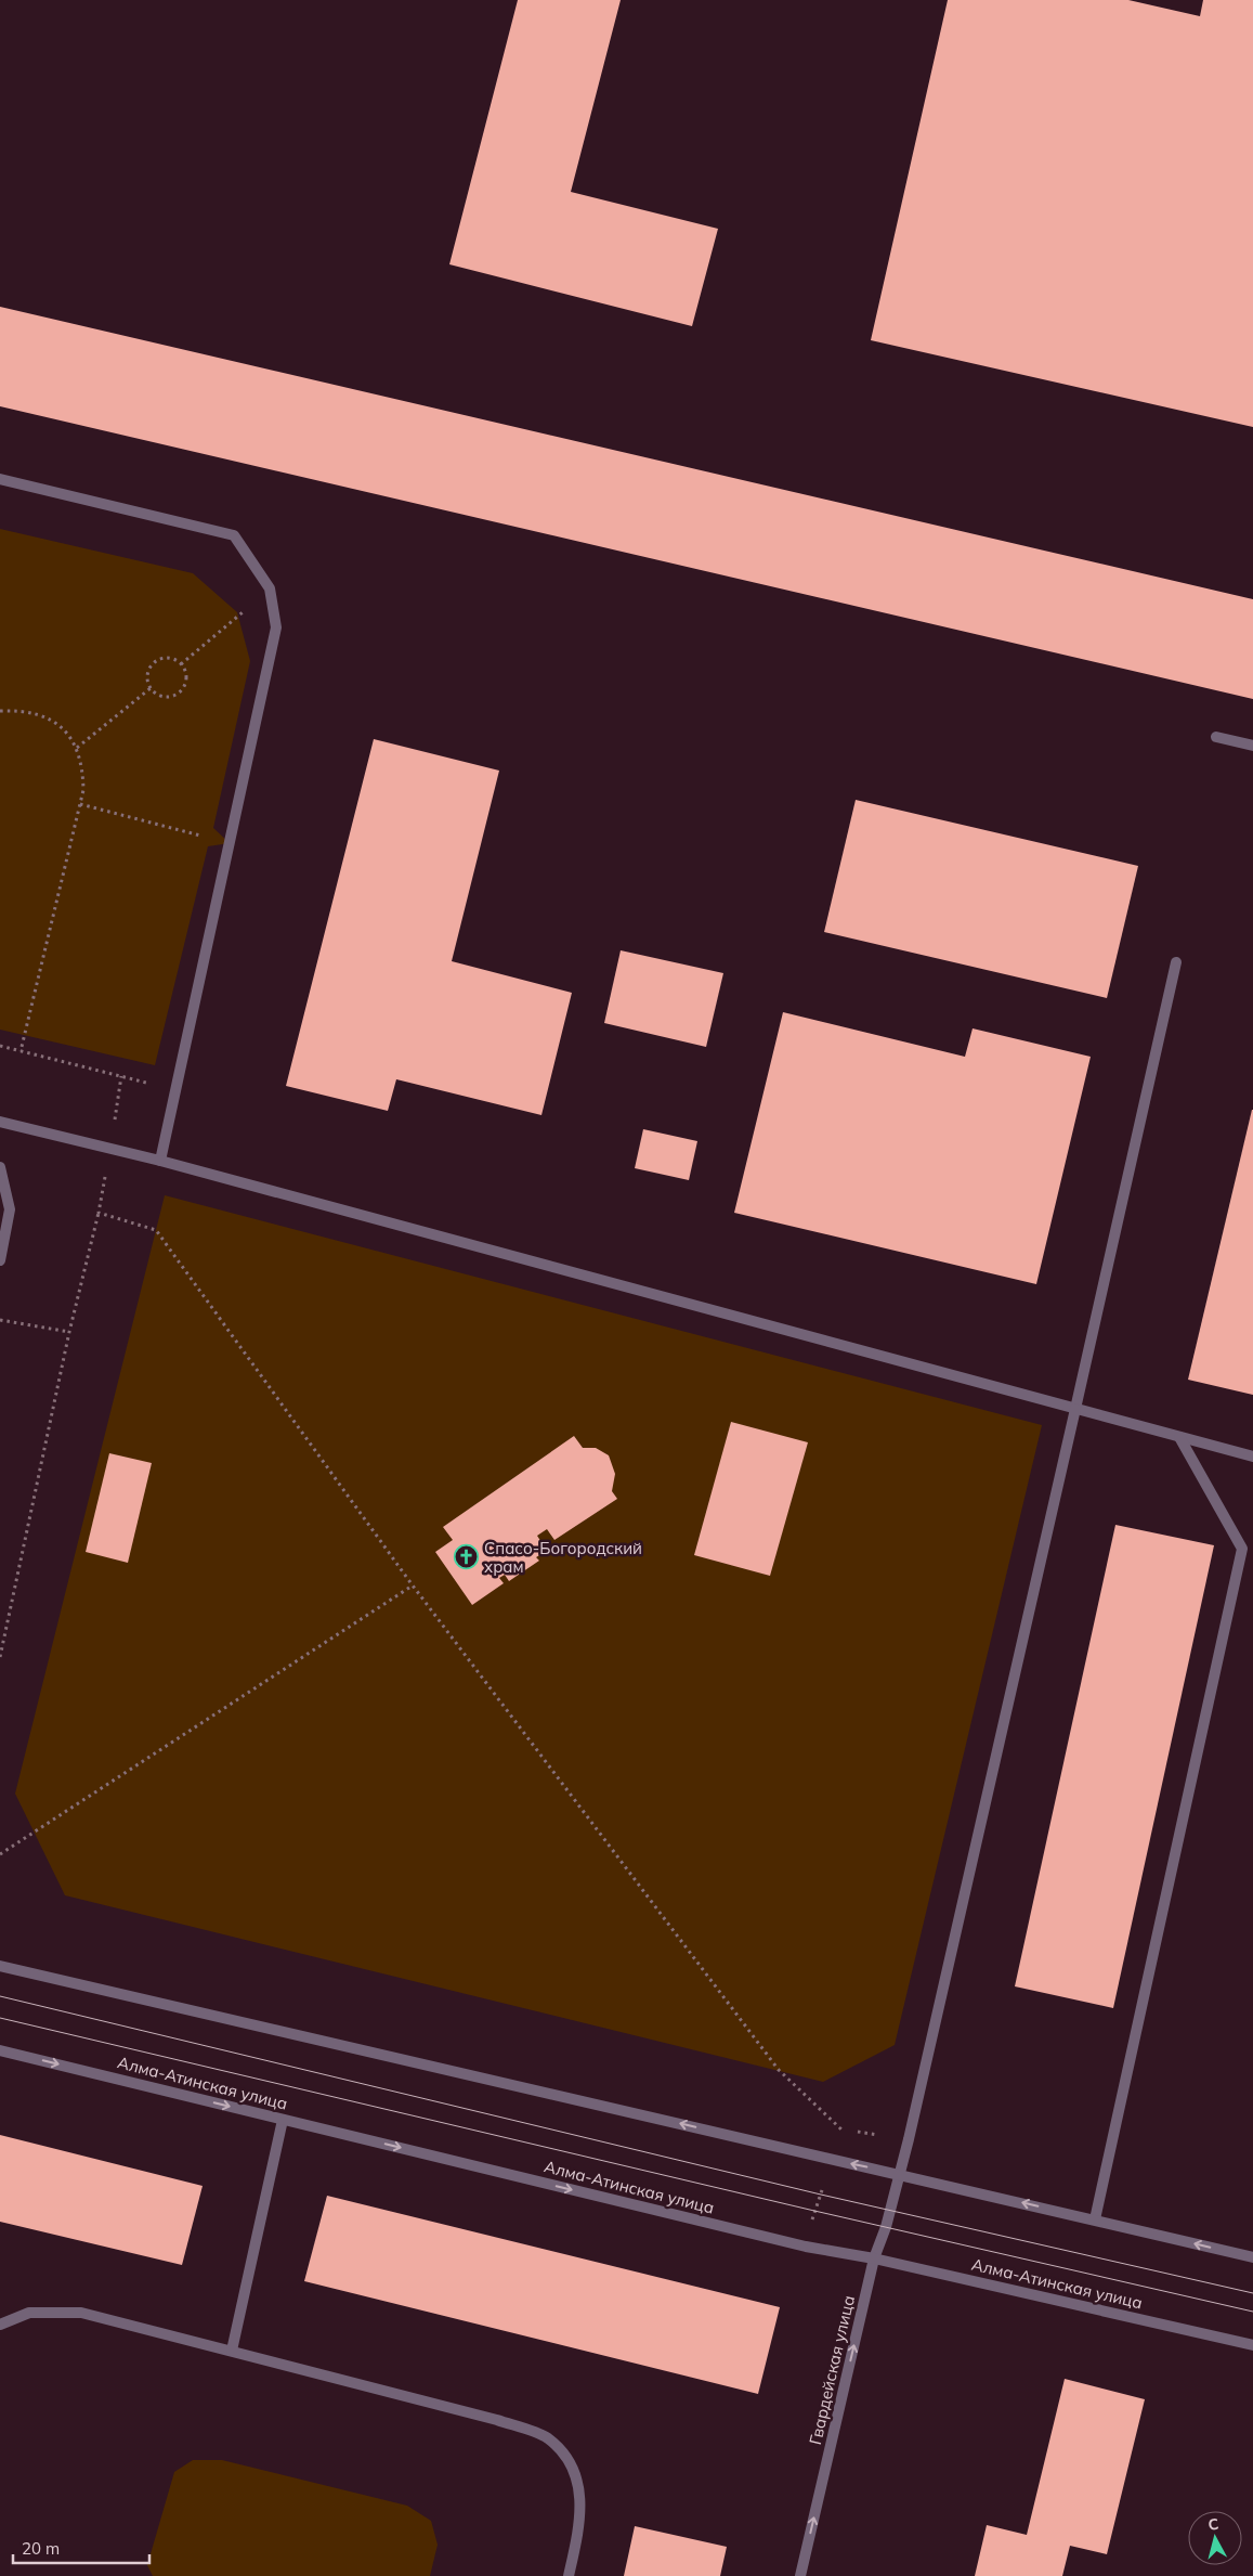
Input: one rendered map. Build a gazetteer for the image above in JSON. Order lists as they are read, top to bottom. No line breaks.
{"streets":{"street":["Алма-Атинская улица","Гвардейская улица"]},"crossings":[["Алма-Атинская улица","Гвардейская улица"]],"places":{"church":["Спасо-Богородский храм"]},"scale_bar":"20 m","north":"top"}
